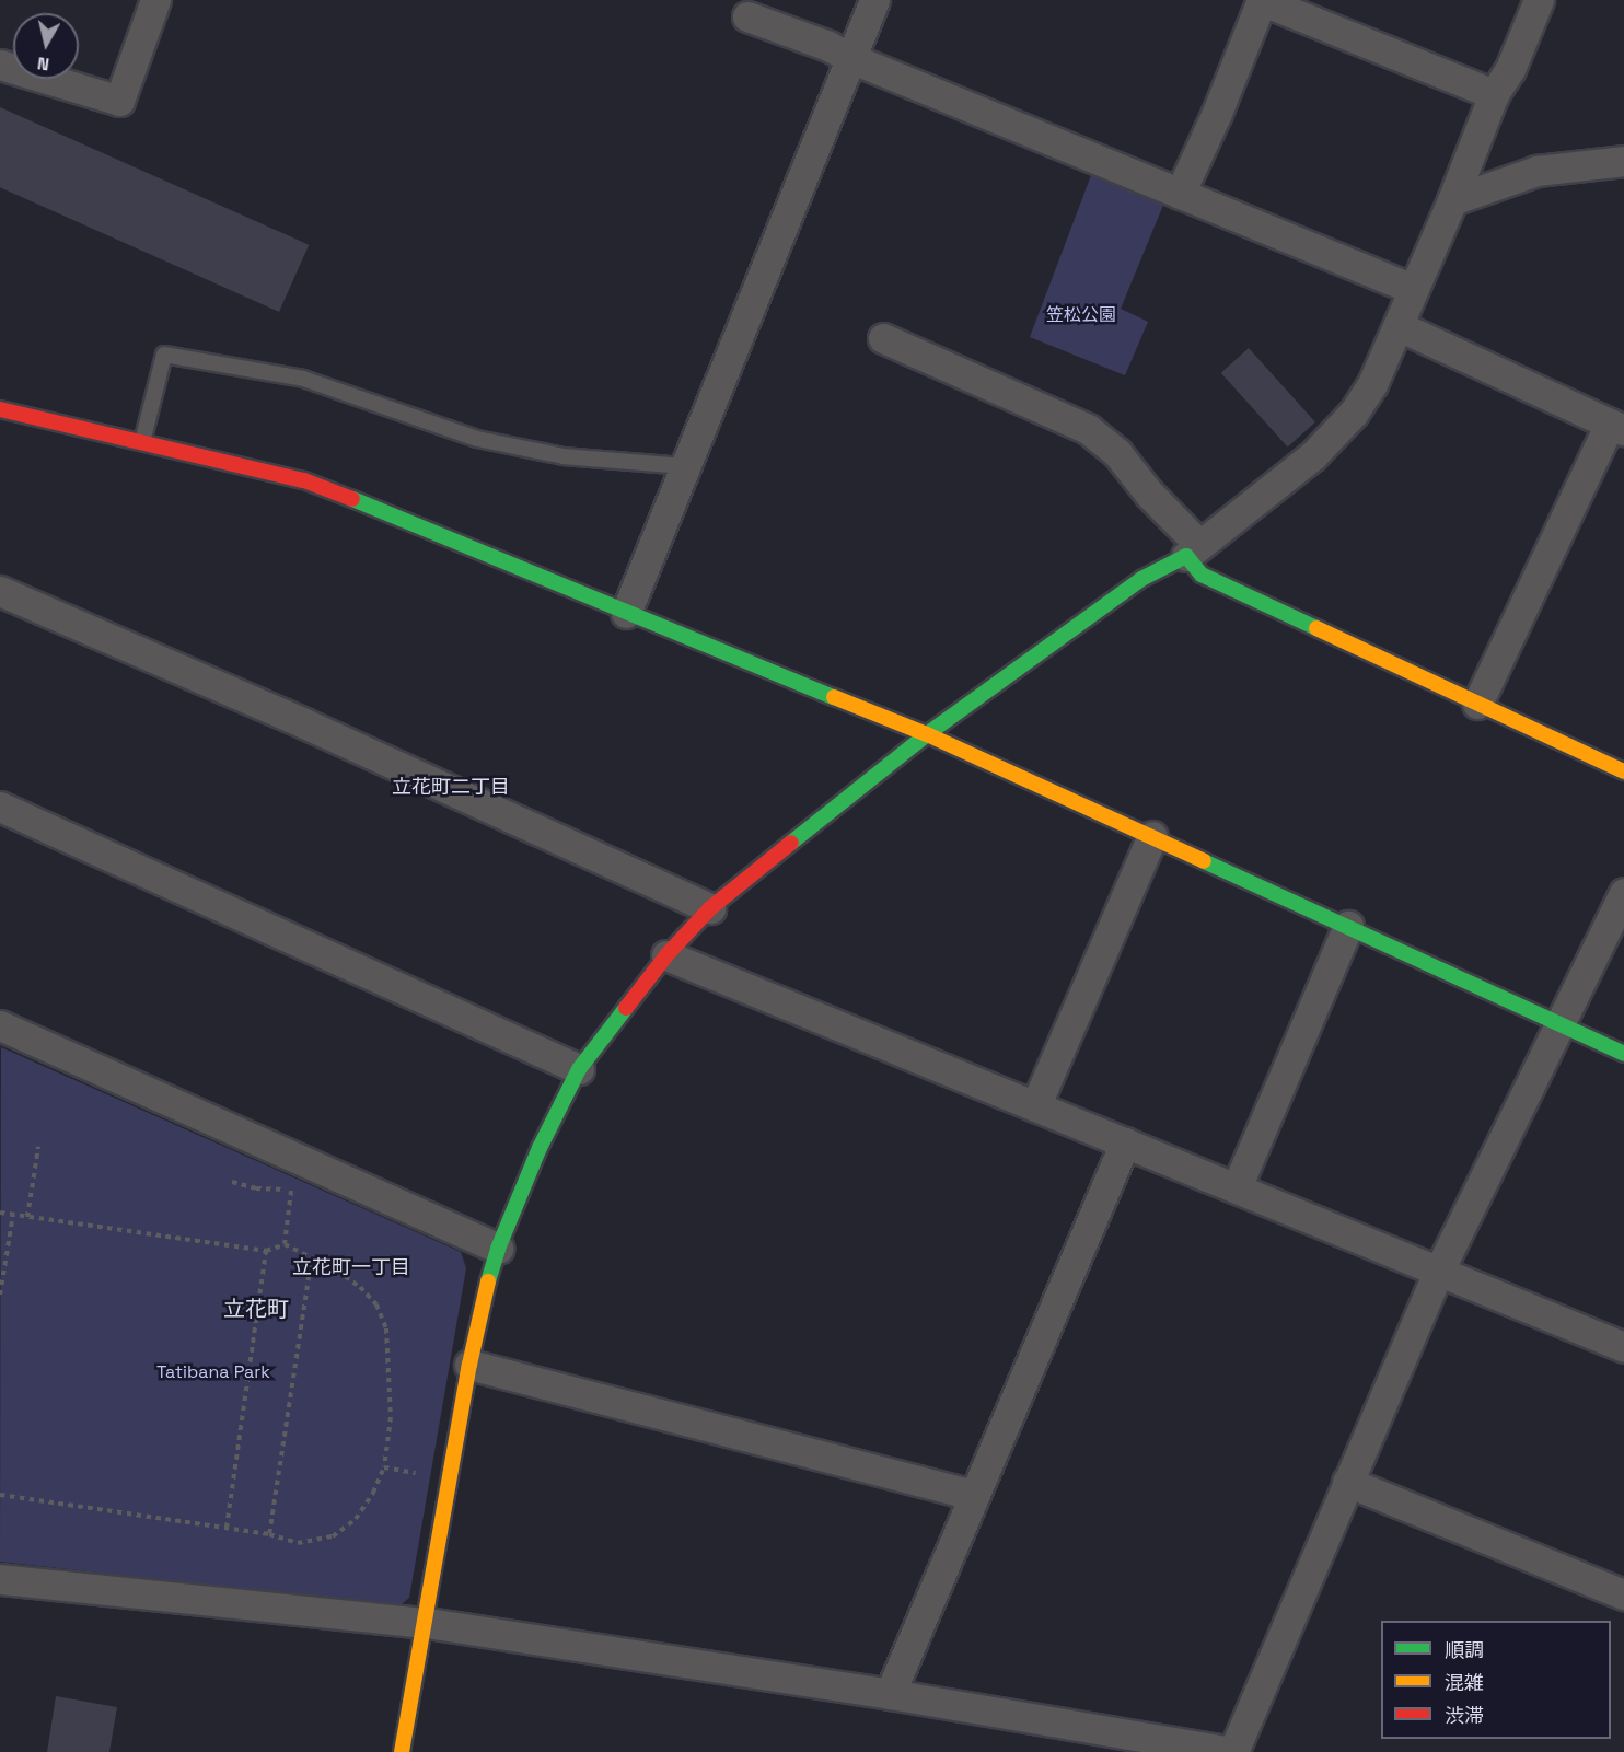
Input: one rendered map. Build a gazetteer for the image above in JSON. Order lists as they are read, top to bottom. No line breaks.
{"districts":["立花町二丁目","立花町一丁目","立花町"],"parks":["笠松公園","Tatibana Park"],"legend":["順調","混雑","渋滞"],"north":"bottom"}
